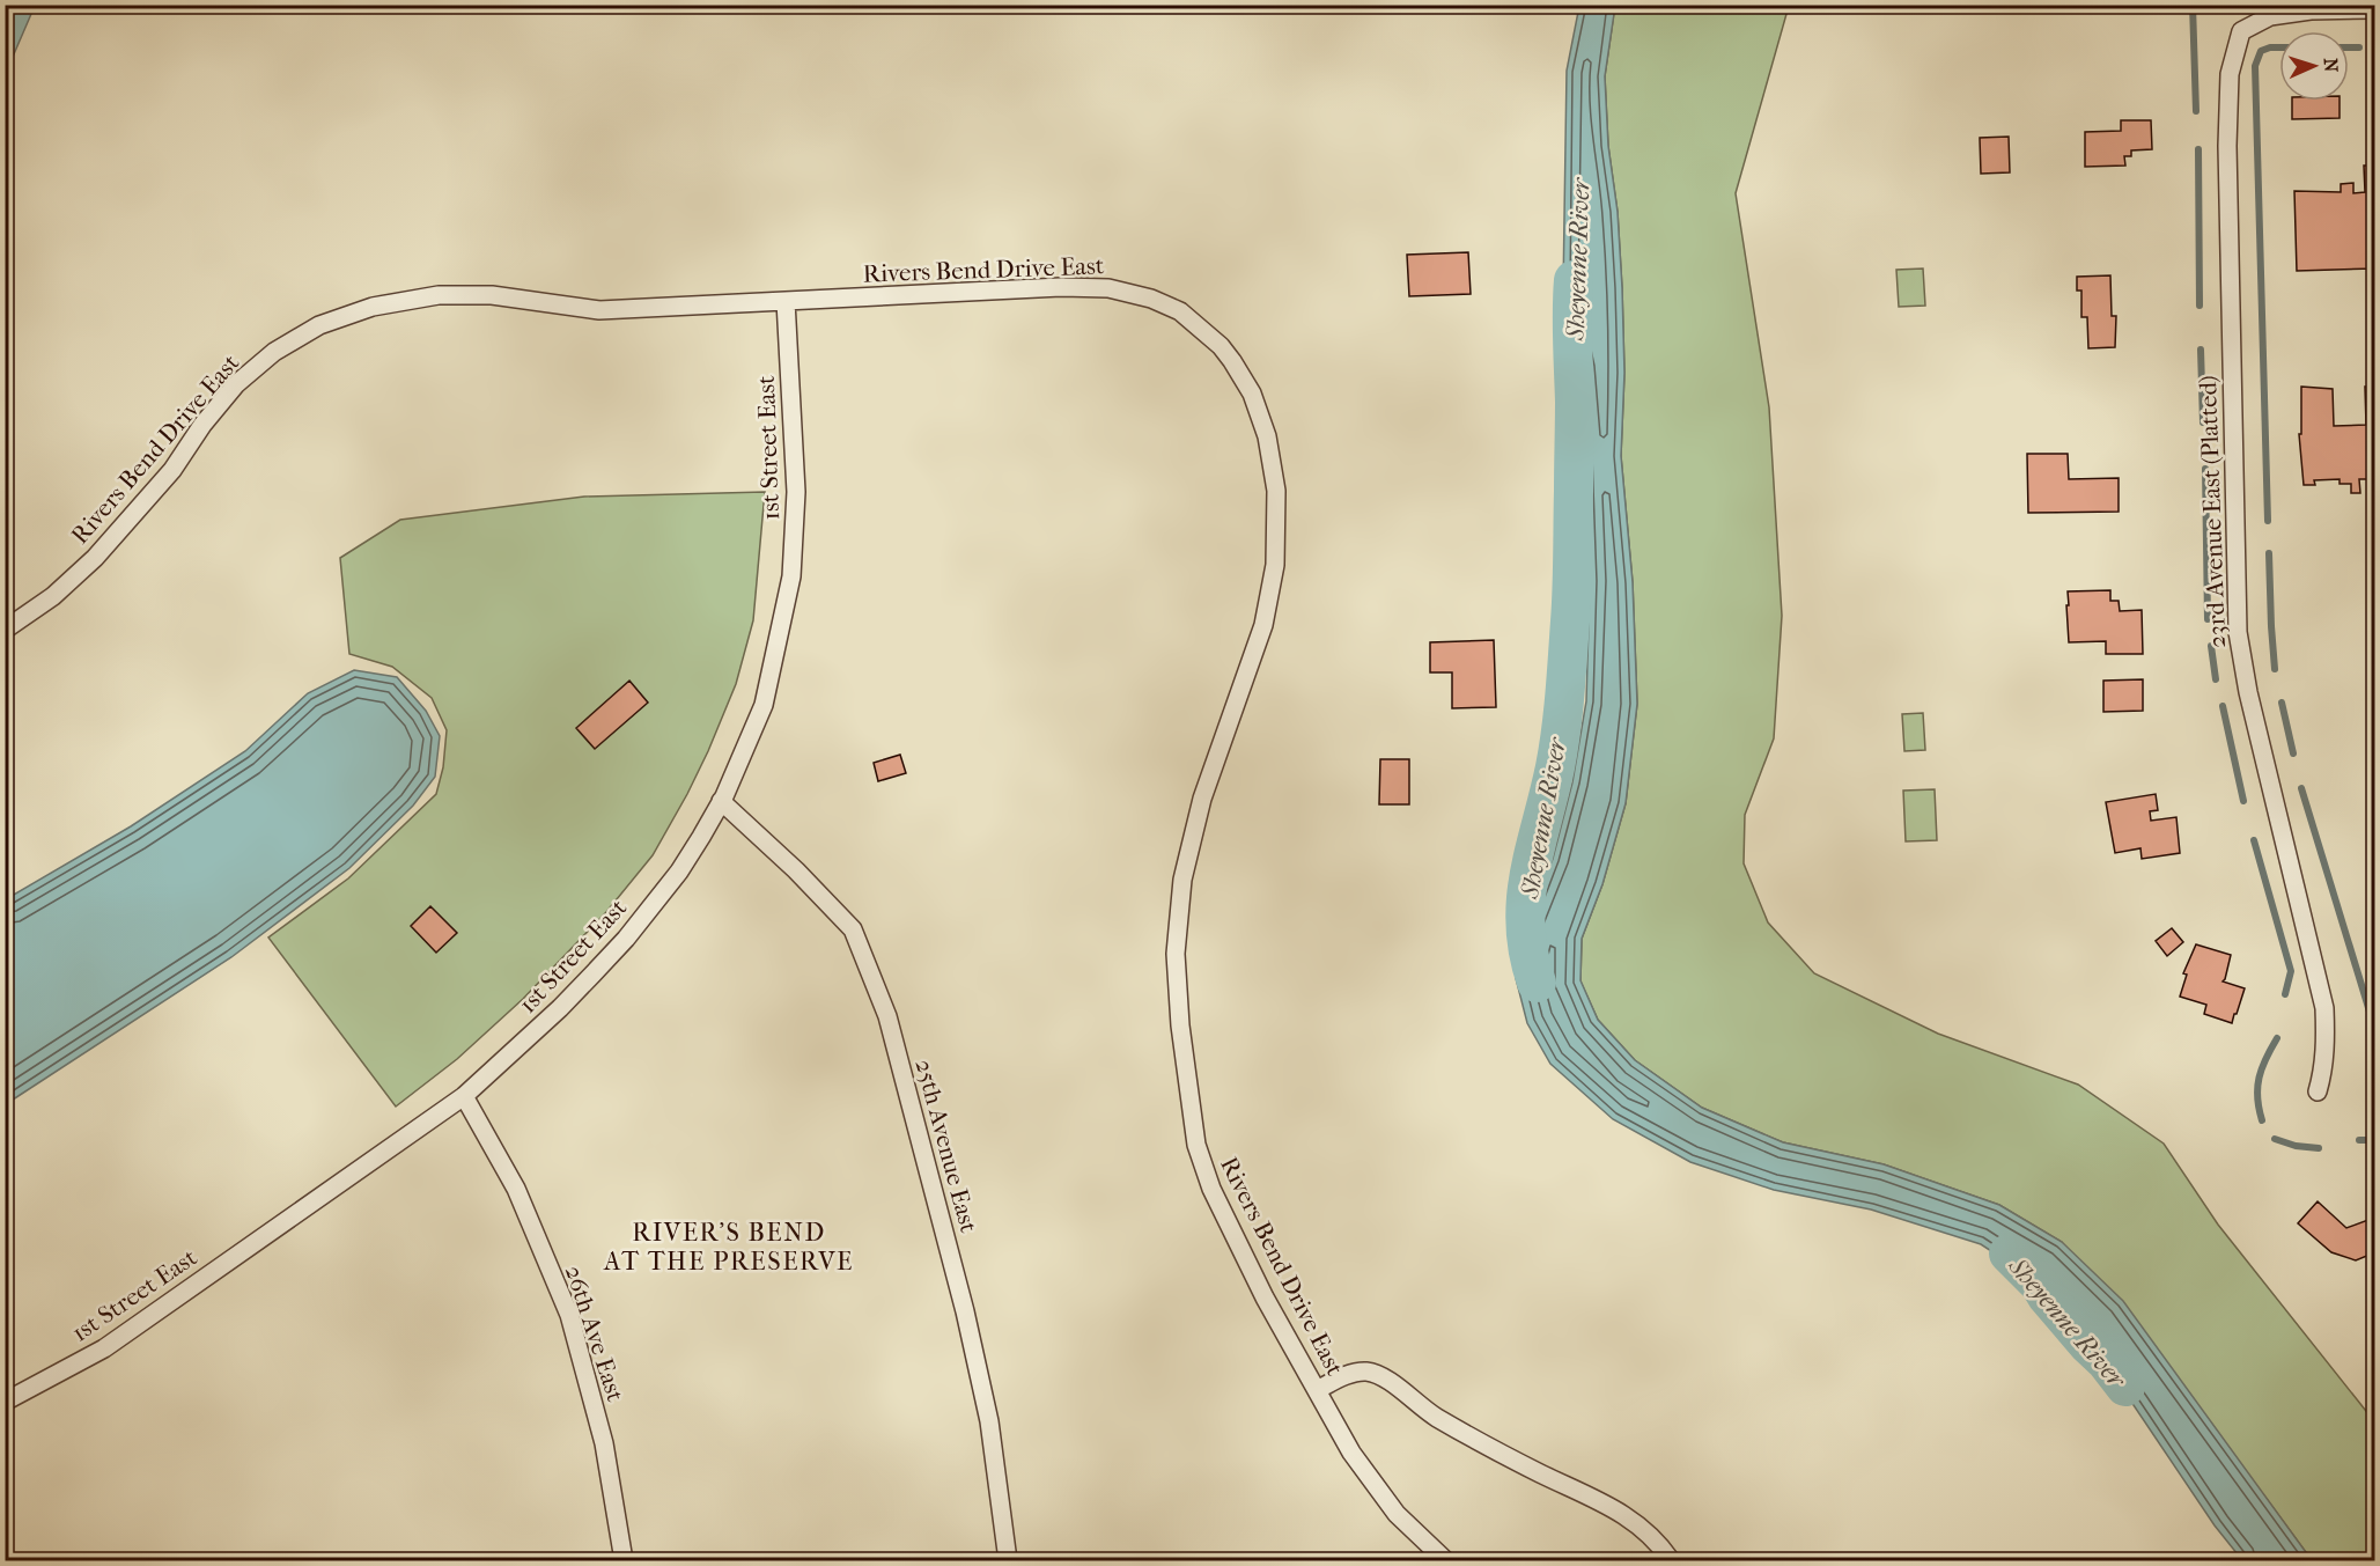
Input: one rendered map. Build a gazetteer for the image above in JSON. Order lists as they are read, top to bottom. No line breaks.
{"streets":{"street":["Rivers Bend Drive East","1st Street East","23rd Avenue East (Platted)","25th Avenue East","26th Ave East"]},"crossings":[["Rivers Bend Drive East","1st Street East"],["1st Street East","25th Avenue East"],["1st Street East","26th Ave East"]],"districts":["RIVER'S BEND AT THE PRESERVE"],"water":["Sheyenne River"],"north":"right"}
